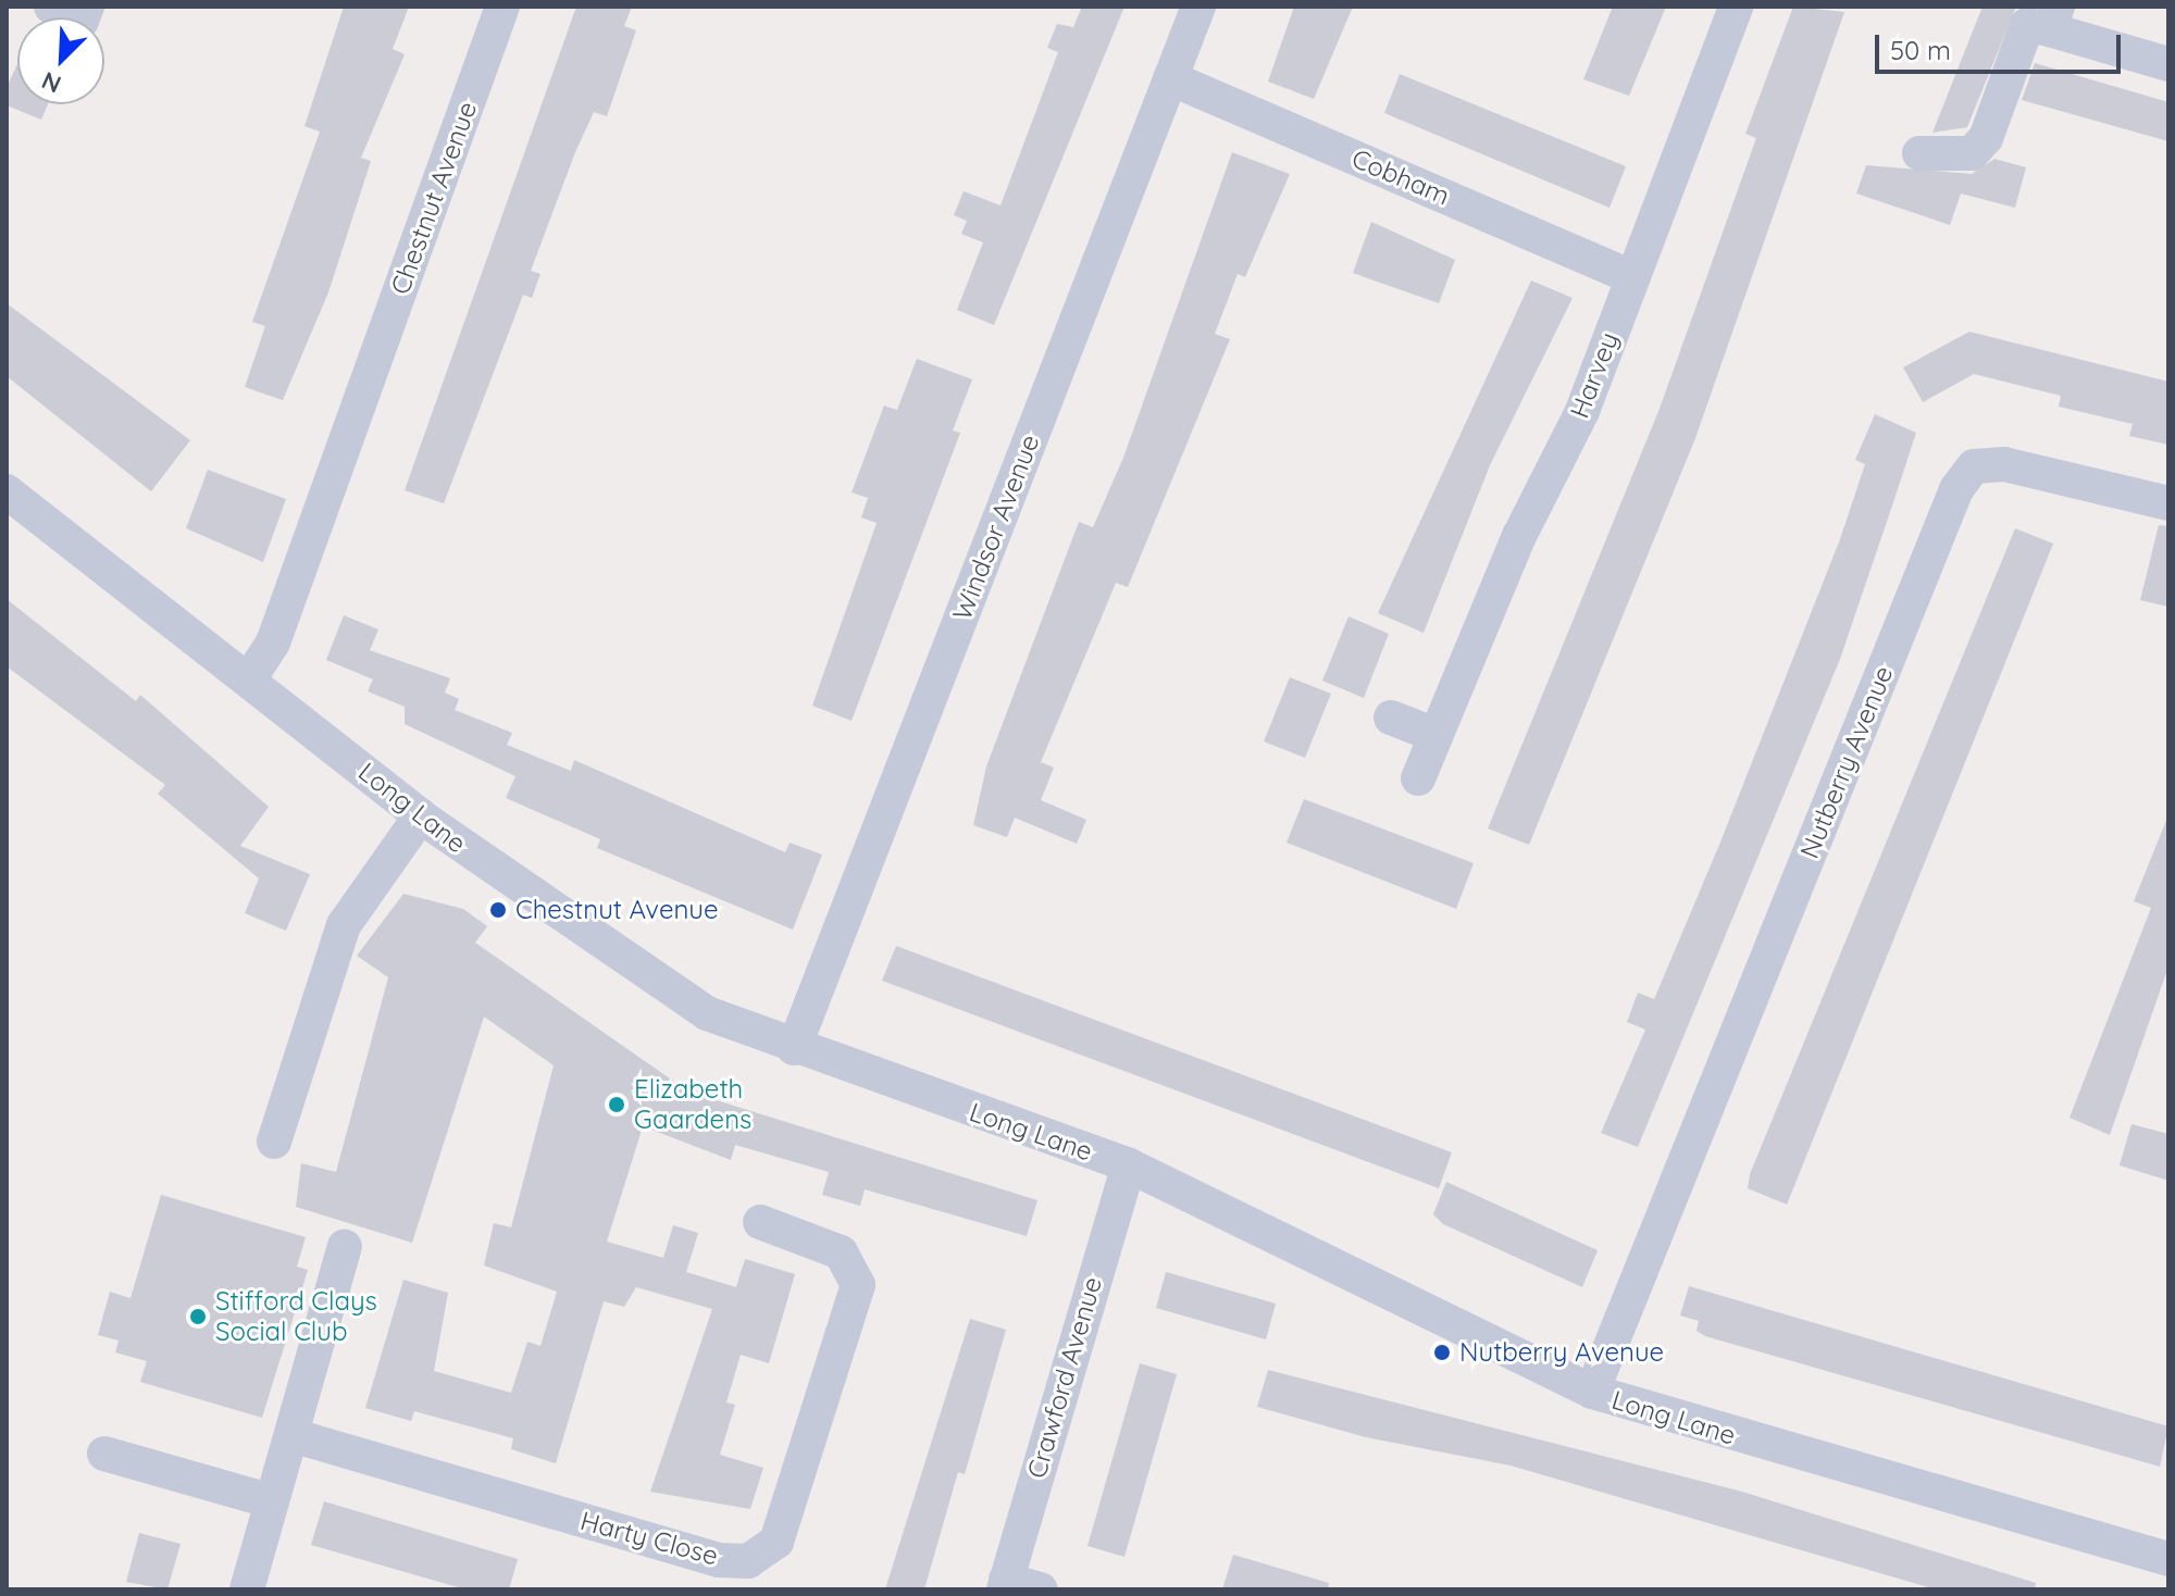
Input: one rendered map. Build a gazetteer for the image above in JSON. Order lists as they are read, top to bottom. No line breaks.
{"streets":{"street":["Cobham","Chestnut Avenue","Harvey","Windsor Avenue","Nutberry Avenue","Long Lane","Crawford Avenue","Harty Close"]},"crossings":[["Cobham","Harvey"],["Cobham","Windsor Avenue"],["Chestnut Avenue","Long Lane"],["Windsor Avenue","Long Lane"],["Nutberry Avenue","Long Lane"],["Long Lane","Crawford Avenue"]],"places":["Chestnut Avenue","Elizabeth Gaardens","Stifford Clays Social Club","Nutberry Avenue"],"scale_bar":"50 m","north":"bottom left"}
